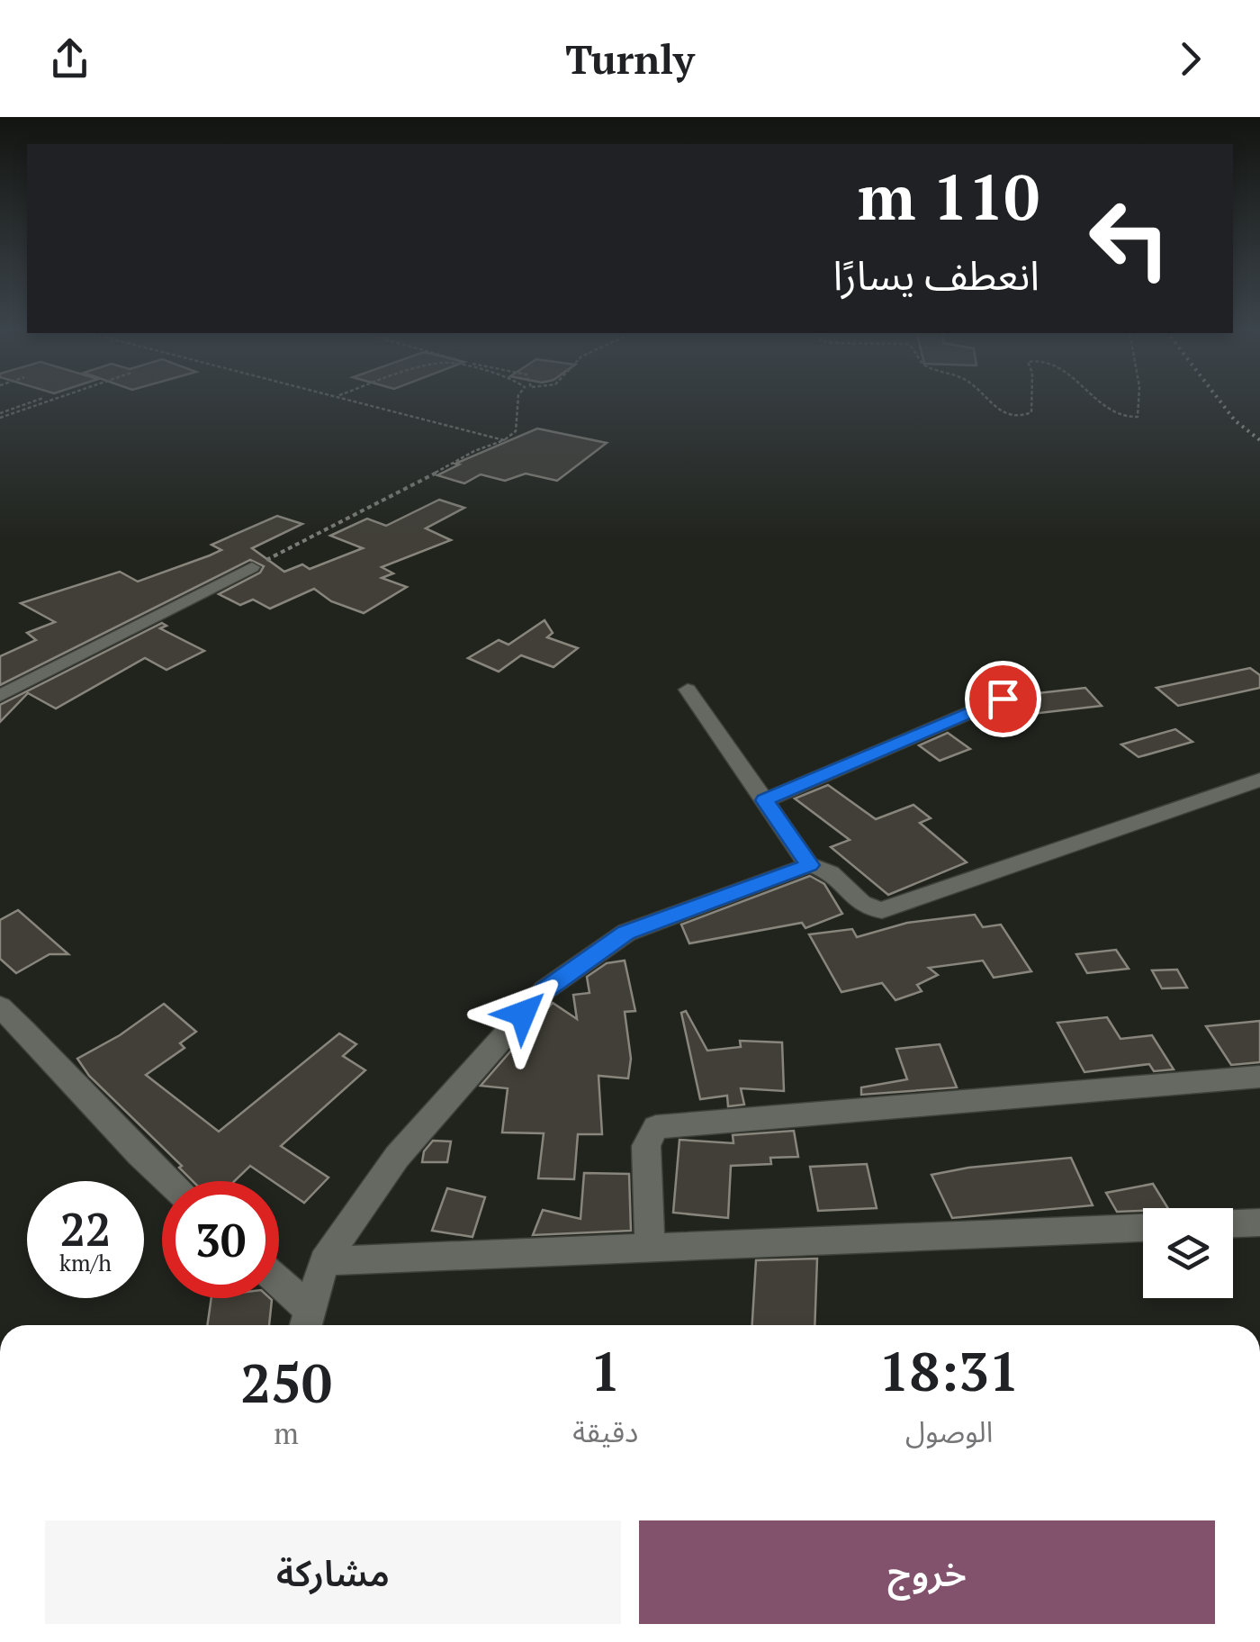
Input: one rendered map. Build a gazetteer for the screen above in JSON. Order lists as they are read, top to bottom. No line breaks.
{"page":{"header":"Turnly","turn":["110 m","انعطف يسارًا"],"speed":"22 km/h","limit":"30","eta":["18:31","الوصول","1","دقيقة","250","m"],"buttons":["خروج","مشاركة"]}}
